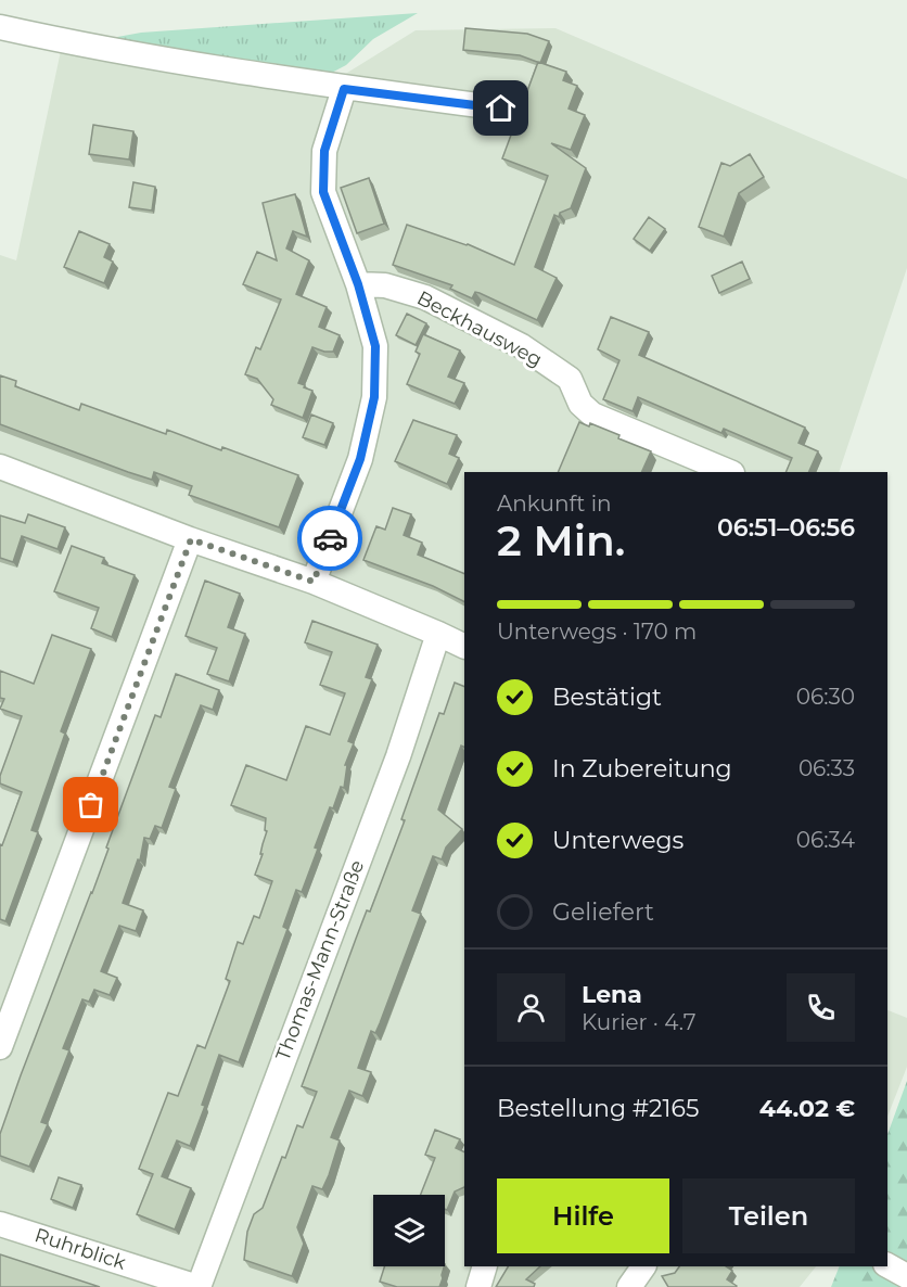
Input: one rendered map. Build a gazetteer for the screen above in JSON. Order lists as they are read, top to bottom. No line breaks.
{"streets":{"street":["Beckhausweg","Thomas-Mann-Straße","Ruhrblick"]},"crossings":[["Thomas-Mann-Straße","Ruhrblick"]],"page":{"heading":["2 Min.","Ankunft in","06:51–06:56"],"panel":["Lena","Kurier · 4.7","Bestellung #2165","44.02 €"],"bar":"Unterwegs · 170 m","list":[["Bestätigt","06:30"],["In Zubereitung","06:33"],["Unterwegs","06:34"],"Geliefert"],"buttons":["Hilfe","Teilen"]}}
